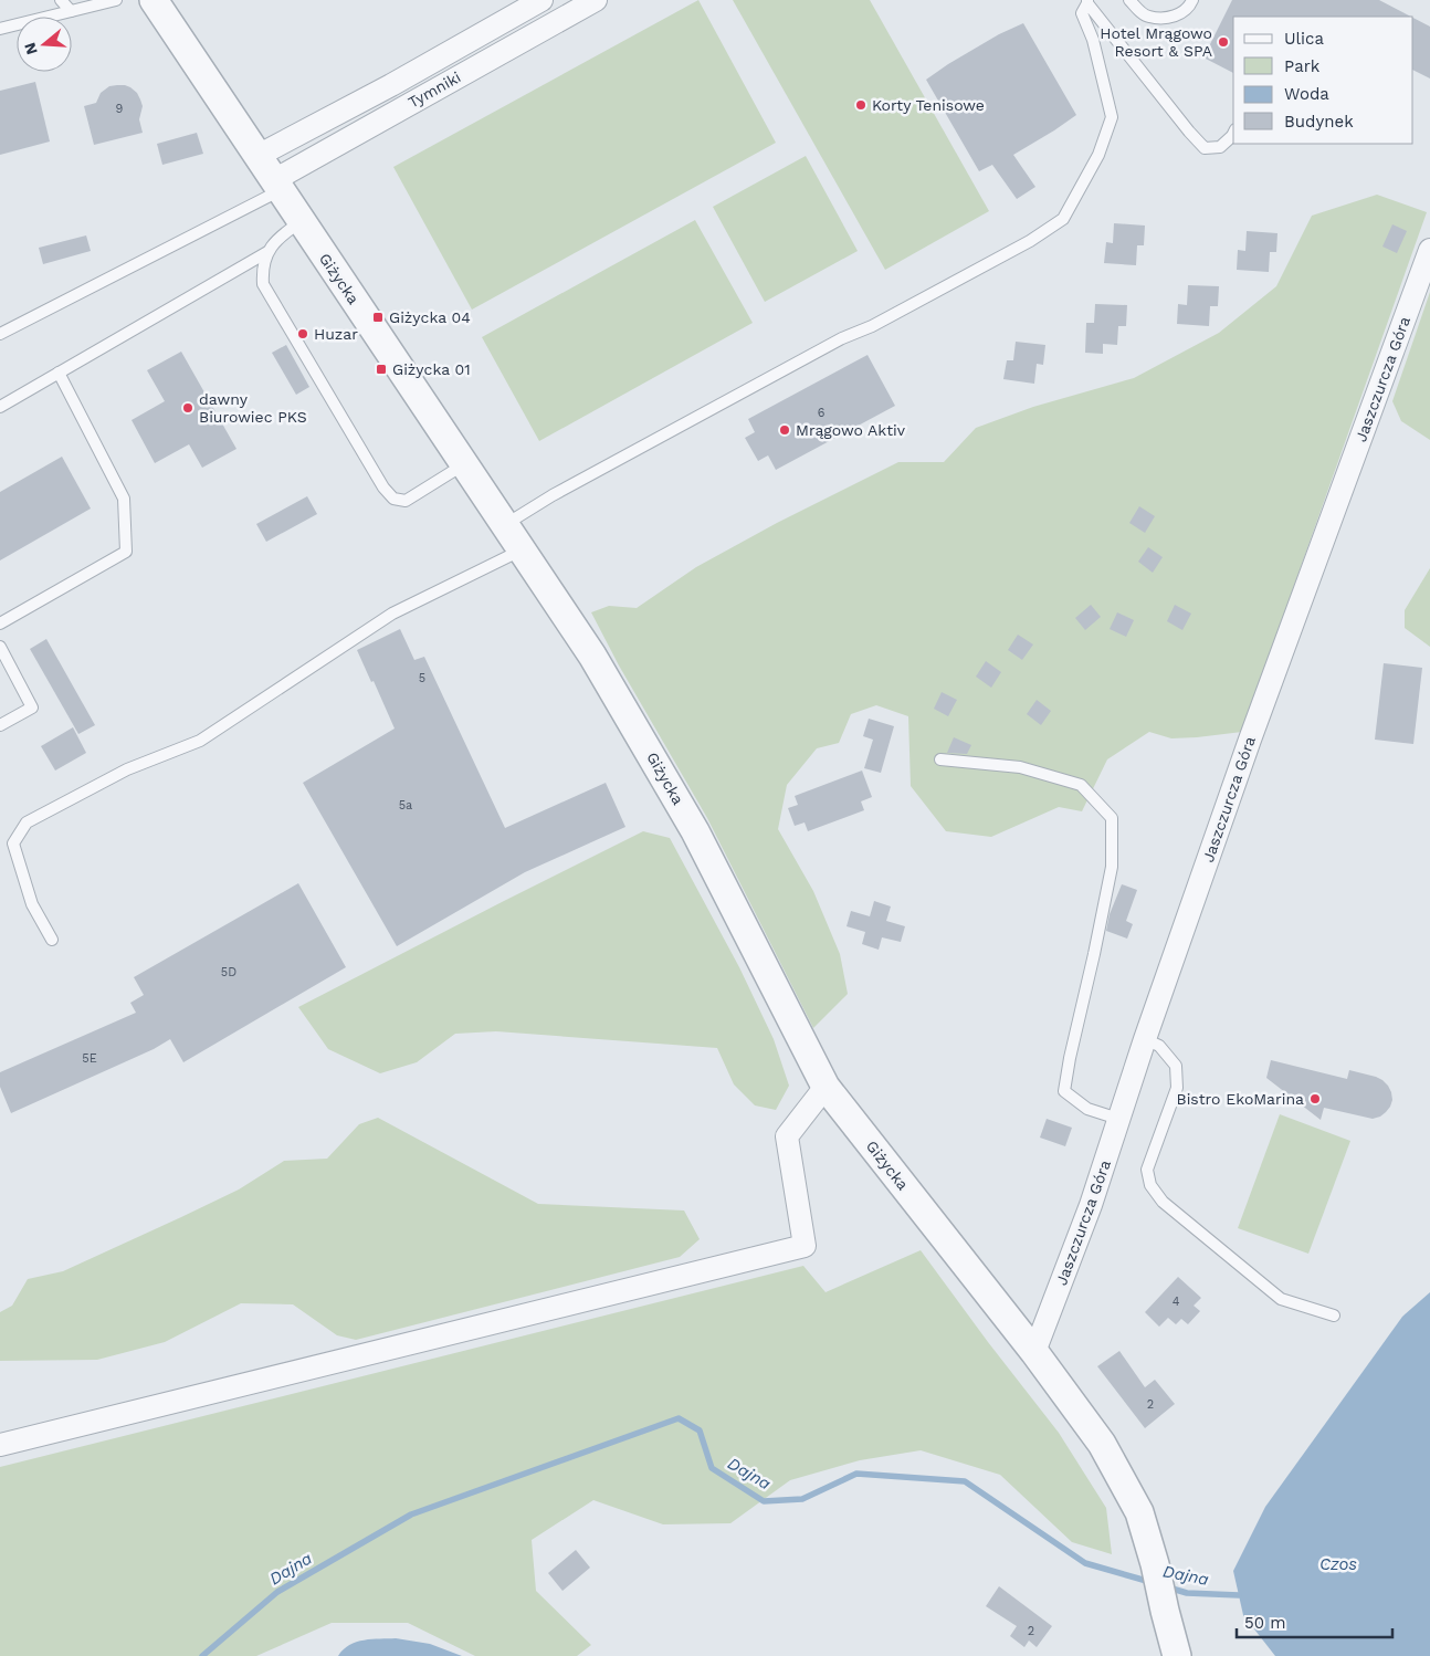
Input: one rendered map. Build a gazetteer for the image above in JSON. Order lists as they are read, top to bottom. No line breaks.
{"streets":{"street":["Tymniki","Giżycka","Jaszczurcza Góra"]},"crossings":[["Tymniki","Giżycka"],["Giżycka","Jaszczurcza Góra"]],"water":["Dajna","Czos"],"places":{"other":["Hotel Mrągowo Resort & SPA","Korty Tenisowe","Huzar","dawny Biurowiec PKS","Mrągowo Aktiv","Bistro EkoMarina"],"transit":["Giżycka 04","Giżycka 01"]},"house_numbers":["9","6","5","5a","5D","5E","4","2","2"],"legend":["Ulica","Park","Woda","Budynek"],"scale_bar":"50 m","north":"left"}
